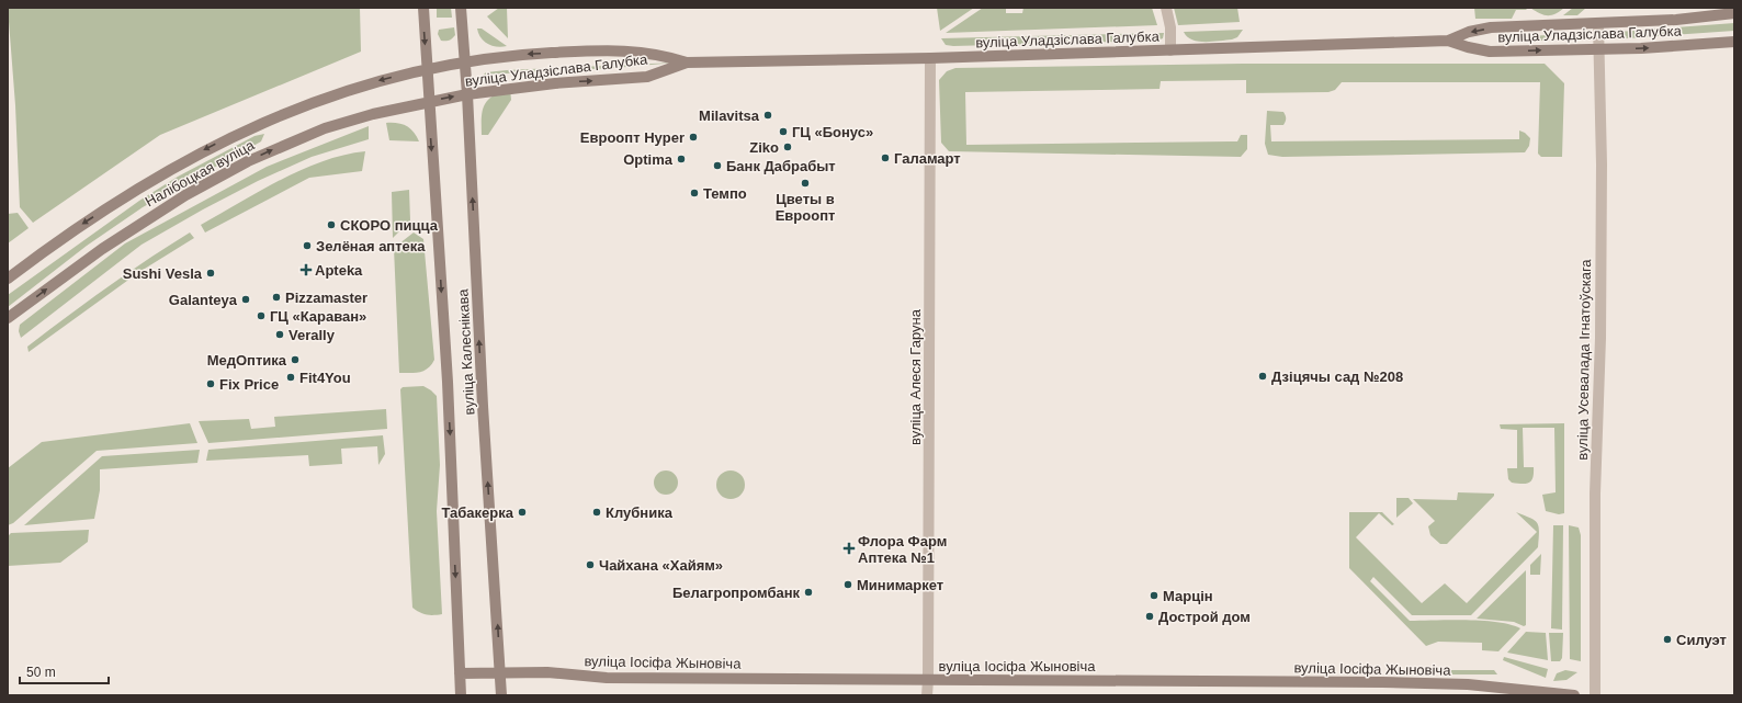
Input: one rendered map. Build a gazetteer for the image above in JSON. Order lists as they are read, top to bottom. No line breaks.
{"streets":{"main road":["вуліца Уладзіслава Галубка","Налібоцкая вуліца","вуліца Калеснікава","вуліца Іосіфа Жыновіча"],"street":["вуліца Усевалада Ігнатоўскага","вуліца Алеся Гаруна"]},"crossings":[["вуліца Уладзіслава Галубка","Налібоцкая вуліца"],["вуліца Уладзіслава Галубка","вуліца Калеснікава"],["вуліца Уладзіслава Галубка","вуліца Усевалада Ігнатоўскага"],["вуліца Уладзіслава Галубка","вуліца Алеся Гаруна"],["Налібоцкая вуліца","вуліца Калеснікава"],["вуліца Калеснікава","вуліца Іосіфа Жыновіча"],["вуліца Алеся Гаруна","вуліца Іосіфа Жыновіча"]],"places":{"other":["Milavitsa","ГЦ «Бонус»","Евроопт Hyper","Ziko","Галамарт","Optima","Банк Дабрабыт","Цветы в Евроопт","Темпо","СКОРО пицца","Зелёная аптека","Sushi Vesla","Pizzamaster","Galanteya","ГЦ «Караван»","Verally","МедОптика","Дзіцячы сад №208","Fit4You","Fix Price","Табакерка","Клубника","Чайхана «Хайям»","Минимаркет","Белагропромбанк","Марцін","Дострой дом","Силуэт"],"health":["Apteka","Флора Фарм Аптека №1"]},"scale_bar":"50 m"}
